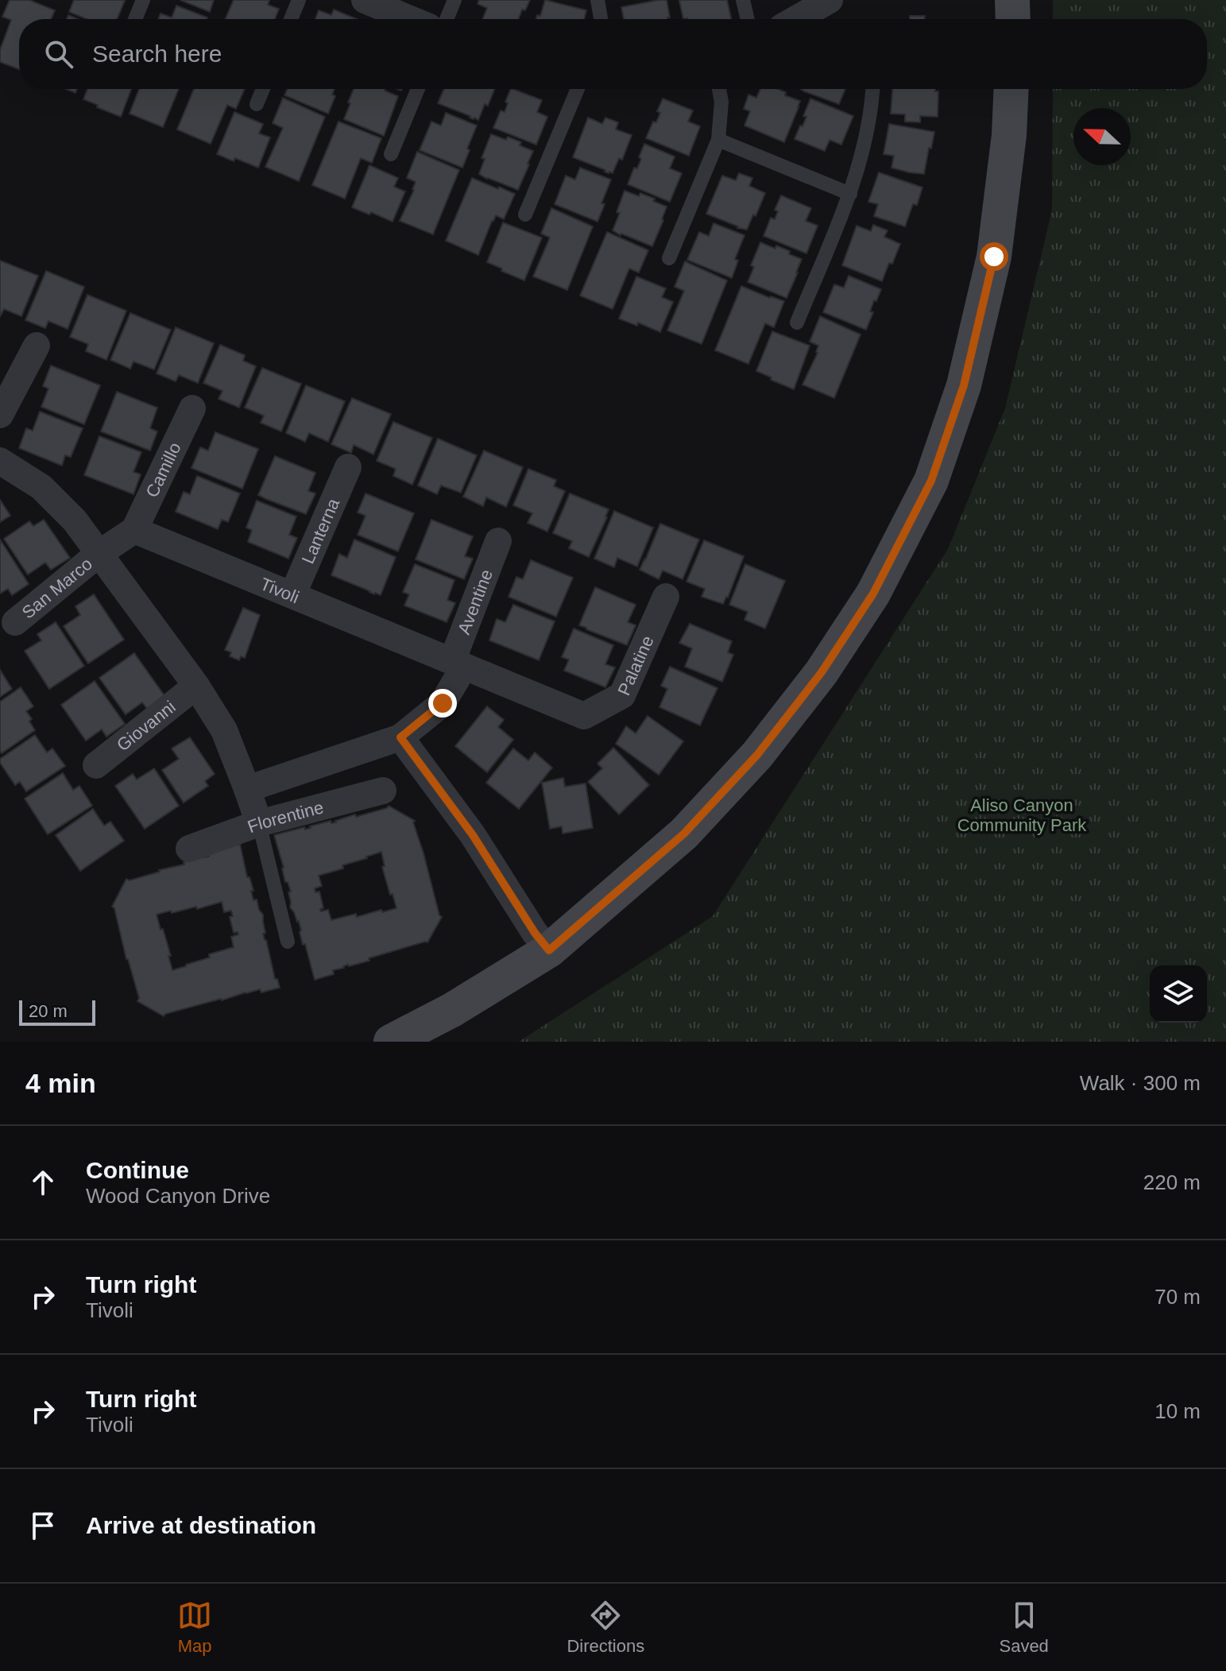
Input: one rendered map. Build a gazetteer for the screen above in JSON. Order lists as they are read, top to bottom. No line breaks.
{"streets":{"street":["Camillo","Lanterna","San Marco","Tivoli","Aventine","Palatine","Giovanni","Florentine"]},"crossings":[["Camillo","Tivoli"],["Lanterna","Tivoli"],["Tivoli","Aventine"],["Tivoli","Palatine"]],"parks":["Aliso Canyon Community Park"],"scale_bar":"20 m","north":"left","page":{"search":"Search here","scale":"20 m","heading":["4 min","Walk · 300 m"],"list":[["Continue","Wood Canyon Drive","220 m"],["Turn right","Tivoli","70 m"],["Turn right","Tivoli","10 m"],"Arrive at destination"],"nav":["Map","Directions","Saved"]}}
